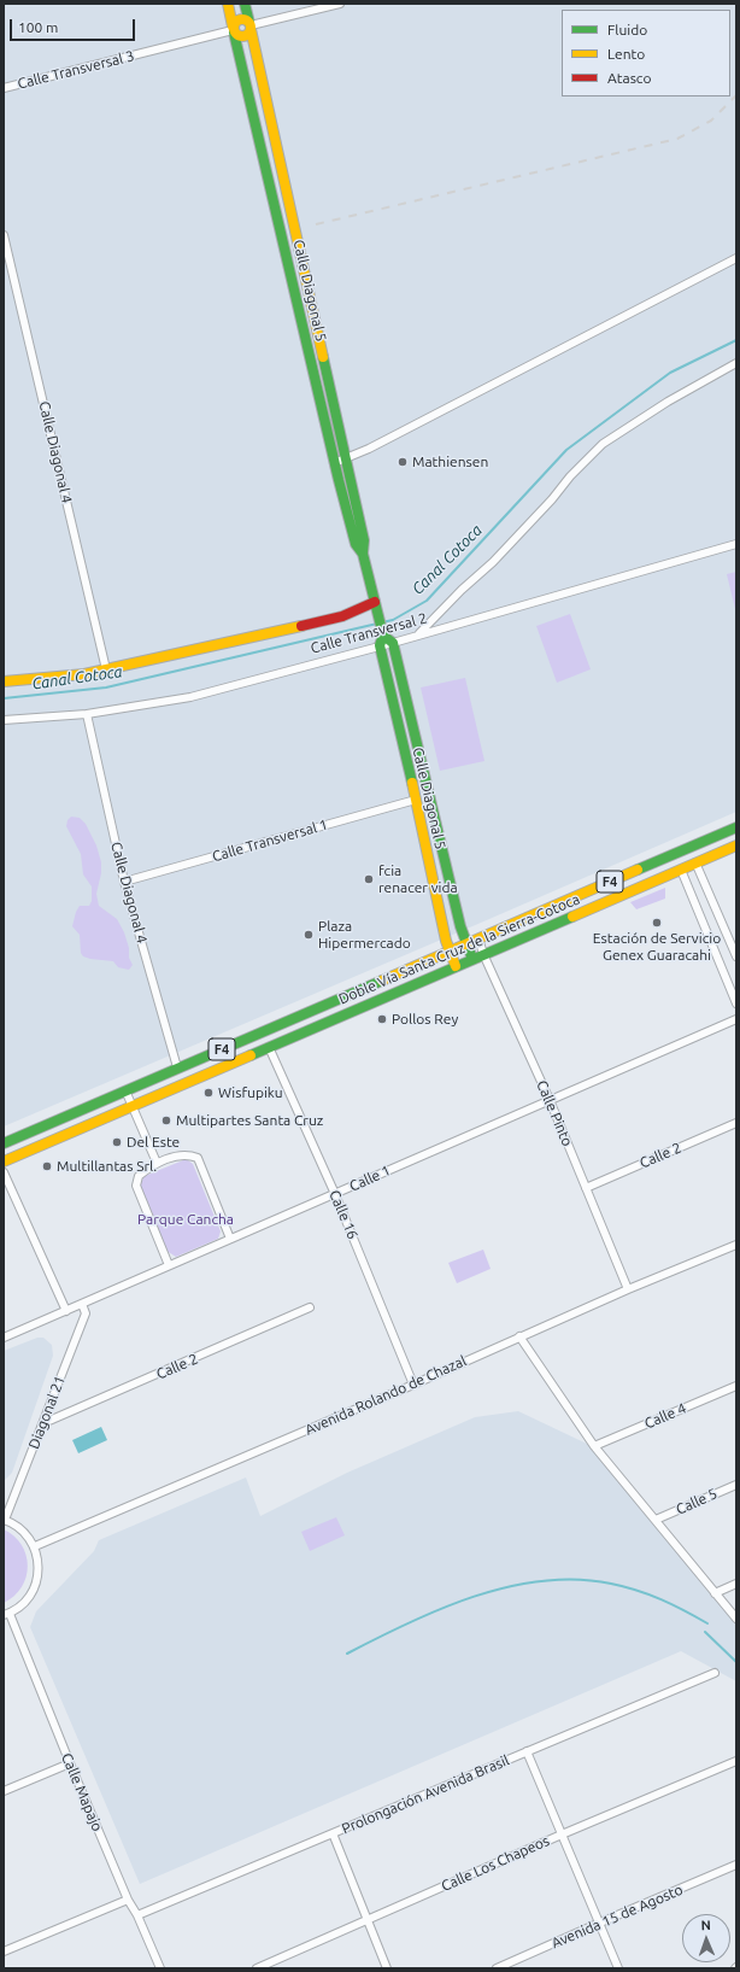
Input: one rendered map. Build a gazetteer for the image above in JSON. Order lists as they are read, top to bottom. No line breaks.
{"streets":{"main road":["Calle Diagonal 5","Calle Transversal 2","F4","Doble Vía Santa Cruz de la Sierra-Cotoca"],"street":["Calle Transversal 3","Calle Diagonal 4","Calle Transversal 1","Calle Pinto","Calle 2","Calle 1","Calle 16","Avenida Rolando de Chazal","Diagonal 21","Calle 4","Calle 5","Calle Mapajo","Prolongación Avenida Brasil","Calle Los Chapeos","Avenida 15 de Agosto"]},"crossings":[["Calle Transversal 3","Calle Diagonal 5"],["Calle Diagonal 5","Calle Transversal 2"],["Calle Diagonal 5","Calle Transversal 1"],["Calle Diagonal 5","Doble Vía Santa Cruz de la Sierra-Cotoca"],["Calle Diagonal 4","Calle Transversal 2"],["Calle Diagonal 4","Calle Transversal 1"],["Calle Diagonal 4","Doble Vía Santa Cruz de la Sierra-Cotoca"],["F4","Doble Vía Santa Cruz de la Sierra-Cotoca"],["F4","Calle 16"],["Doble Vía Santa Cruz de la Sierra-Cotoca","Calle Pinto"],["Doble Vía Santa Cruz de la Sierra-Cotoca","Calle 16"],["Calle Pinto","Calle 2"],["Calle Pinto","Calle 1"],["Calle Pinto","Avenida Rolando de Chazal"],["Calle 2","Diagonal 21"],["Calle 1","Calle 16"],["Calle 1","Diagonal 21"],["Calle 16","Avenida Rolando de Chazal"],["Calle Mapajo","Prolongación Avenida Brasil"]],"water":["Canal Cotoca"],"parks":["Parque Cancha"],"places":["Mathiensen","fcia renacer vida","Estación de Servicio Genex Guaracahi","Plaza Hipermercado","Pollos Rey","Wisfupiku","Multipartes Santa Cruz","Del Este","Multillantas Srl."],"legend":["Fluido","Lento","Atasco"],"scale_bar":"100 m","north":"top"}
